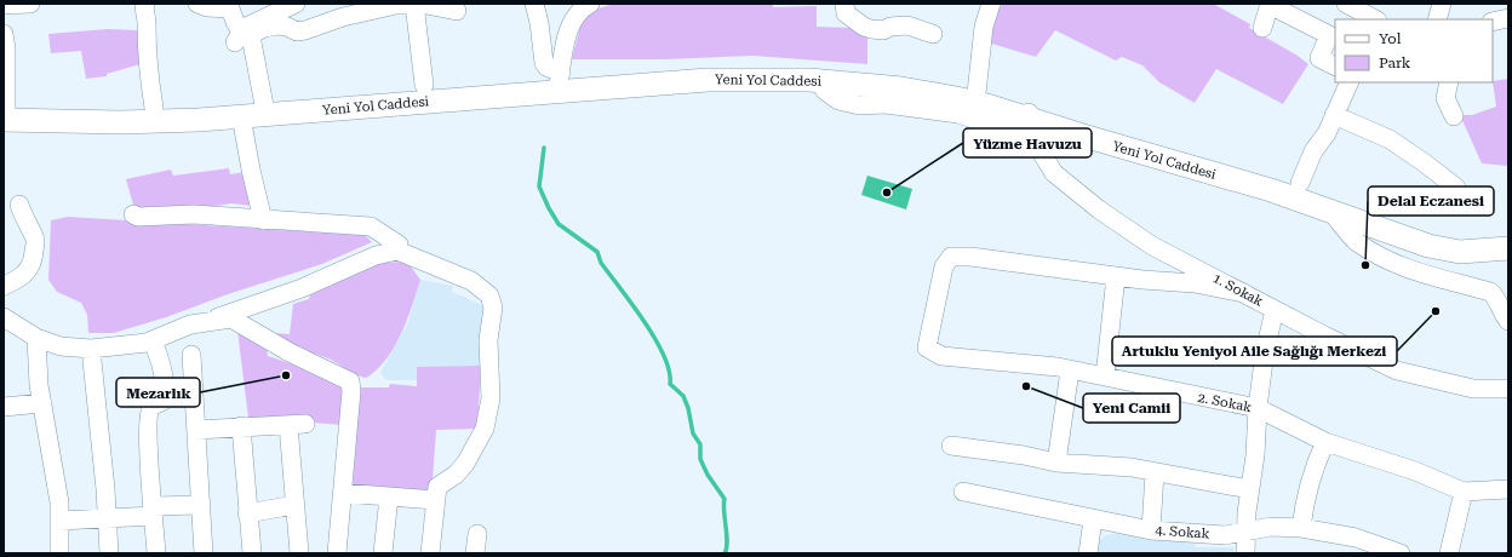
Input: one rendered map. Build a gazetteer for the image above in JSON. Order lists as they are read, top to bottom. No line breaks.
{"streets":{"main road":["Yeni Yol Caddesi"],"street":["1. Sokak","2. Sokak","4. Sokak"]},"crossings":[["Yeni Yol Caddesi","1. Sokak"]],"places":["Yüzme Havuzu","Delal Eczanesi","Artuklu Yeniyol Aile Sağlığı Merkezi","Mezarlık","Yeni Camii"],"legend":["Yol","Park"]}
